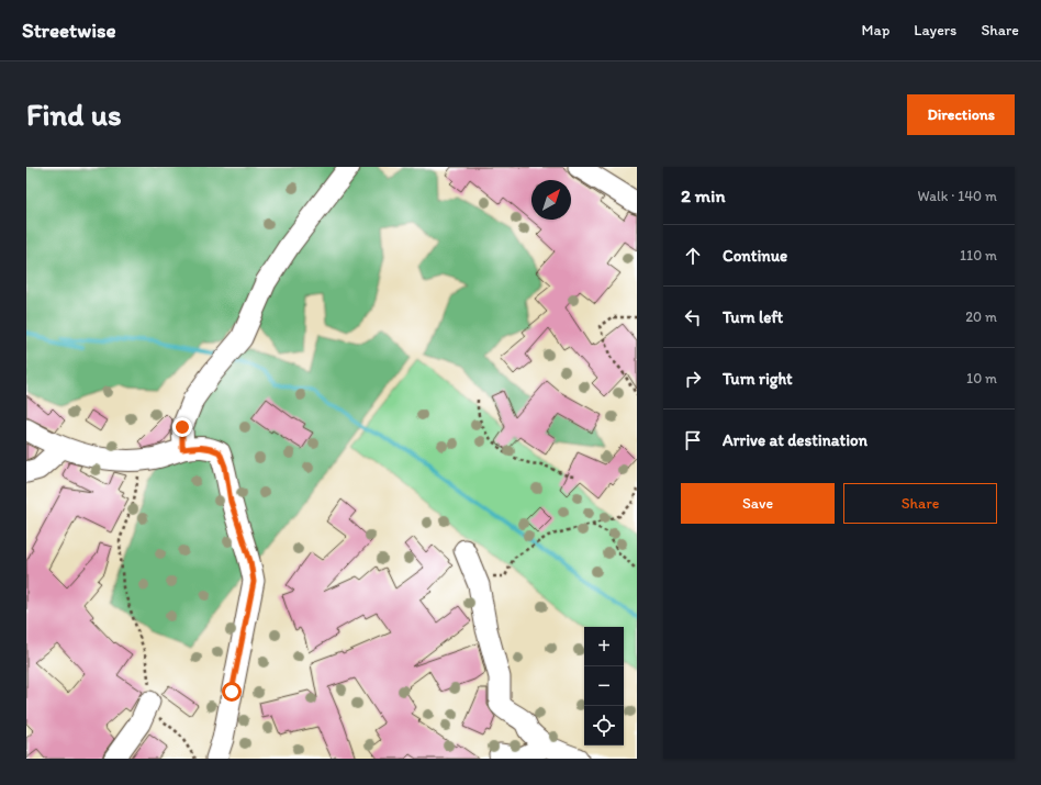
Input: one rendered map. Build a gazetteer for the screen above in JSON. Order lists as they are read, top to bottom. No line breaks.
{"north":"top right","page":{"header":"Streetwise","nav":["Map","Layers","Share"],"buttons":["Directions",["Save","Share"]],"title":"Find us","heading":["2 min","Walk · 140 m"],"list":[["Continue","110 m"],["Turn left","20 m"],["Turn right","10 m"],"Arrive at destination"],"map_buttons":["+","−"]}}
